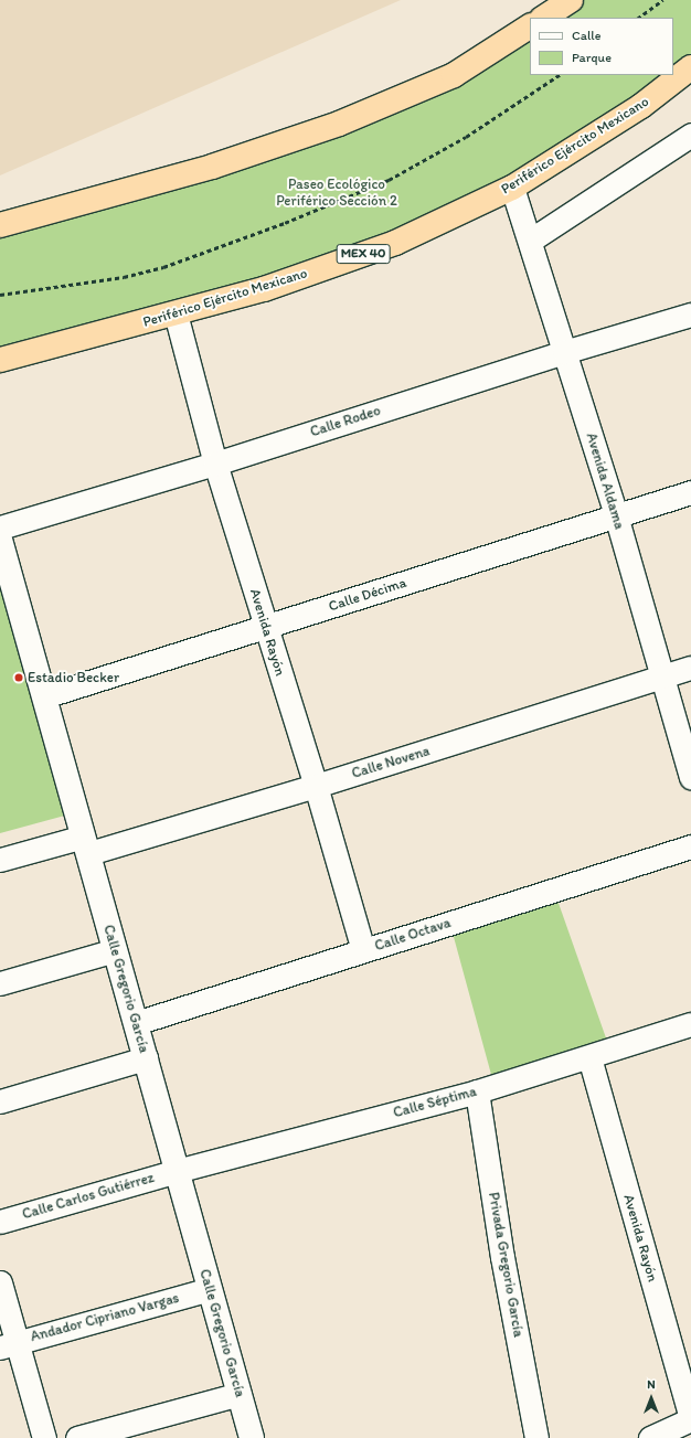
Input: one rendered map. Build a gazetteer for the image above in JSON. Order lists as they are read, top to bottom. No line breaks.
{"streets":{"highway":["Periférico Ejército Mexicano","MEX 40"],"street":["Calle Rodeo","Avenida Aldama","Calle Décima","Avenida Rayón","Calle Novena","Calle Octava","Calle Gregorio García","Calle Séptima","Calle Carlos Gutiérrez","Privada Gregorio García","Andador Cipriano Vargas"]},"crossings":[["Periférico Ejército Mexicano","Avenida Aldama"],["Periférico Ejército Mexicano","Avenida Rayón"],["Calle Rodeo","Avenida Aldama"],["Calle Rodeo","Avenida Rayón"],["Avenida Aldama","Calle Décima"],["Avenida Aldama","Calle Novena"],["Calle Décima","Avenida Rayón"],["Calle Décima","Calle Gregorio García"],["Avenida Rayón","Calle Novena"],["Avenida Rayón","Calle Octava"],["Avenida Rayón","Calle Séptima"],["Calle Novena","Calle Gregorio García"],["Calle Octava","Calle Gregorio García"],["Calle Gregorio García","Calle Séptima"],["Calle Gregorio García","Calle Carlos Gutiérrez"],["Calle Gregorio García","Andador Cipriano Vargas"],["Calle Séptima","Calle Carlos Gutiérrez"],["Calle Séptima","Privada Gregorio García"]],"parks":["Paseo Ecológico Periférico Sección 2"],"places":["Estadio Becker"],"legend":["Calle","Parque"],"north":"top"}
